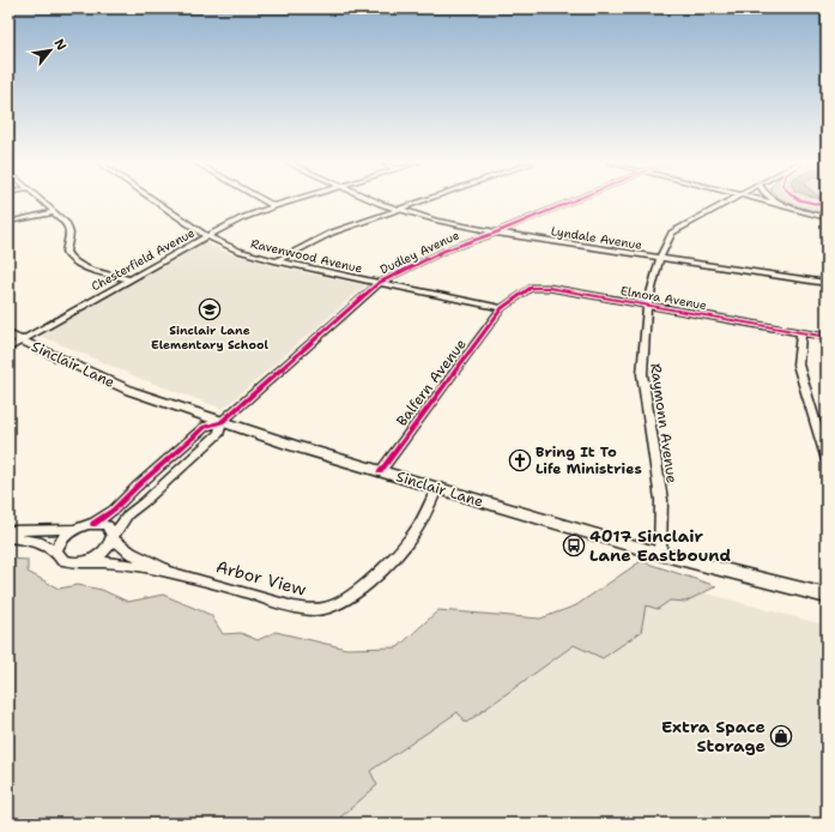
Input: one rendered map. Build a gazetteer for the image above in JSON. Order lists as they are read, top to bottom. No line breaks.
{"streets":{"main road":["Sinclair Lane"],"street":["Lyndale Avenue","Dudley Avenue","Ravenwood Avenue","Chesterfield Avenue","Elmora Avenue","Balfern Avenue","Raymonn Avenue","Arbor View"]},"crossings":[["Lyndale Avenue","Dudley Avenue"],["Lyndale Avenue","Raymonn Avenue"],["Dudley Avenue","Ravenwood Avenue"],["Dudley Avenue","Sinclair Lane"],["Ravenwood Avenue","Chesterfield Avenue"],["Ravenwood Avenue","Elmora Avenue"],["Ravenwood Avenue","Balfern Avenue"],["Chesterfield Avenue","Sinclair Lane"],["Elmora Avenue","Balfern Avenue"],["Elmora Avenue","Raymonn Avenue"],["Sinclair Lane","Balfern Avenue"],["Sinclair Lane","Raymonn Avenue"],["Sinclair Lane","Arbor View"]],"places":{"school or university":["Sinclair Lane Elementary School"],"church":["Bring It To Life Ministries"],"bus stop":["4017 Sinclair Lane Eastbound"],"shop":["Extra Space Storage"]},"north":"top right"}
